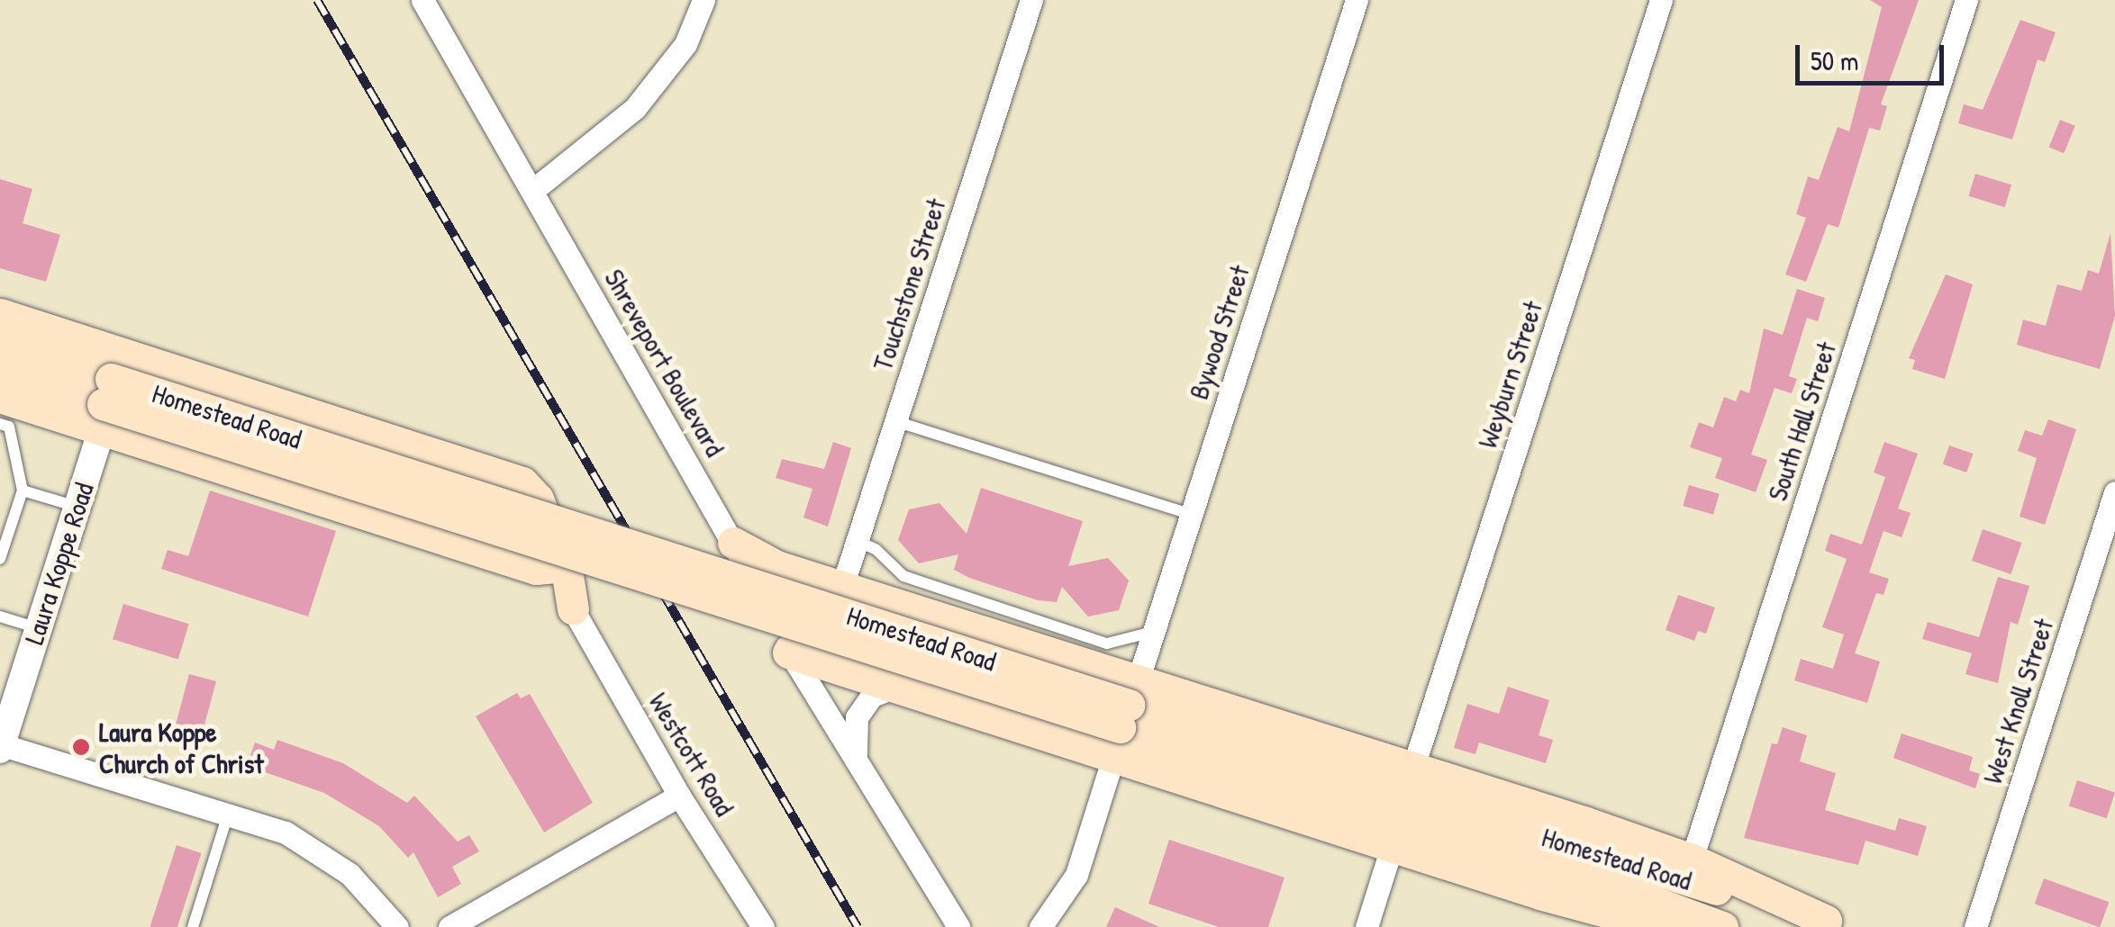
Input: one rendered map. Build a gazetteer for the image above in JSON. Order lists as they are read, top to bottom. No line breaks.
{"streets":{"main road":["Homestead Road"],"street":["Touchstone Street","Bywood Street","Shreveport Boulevard","Weyburn Street","South Hall Street","Laura Koppe Road","West Knoll Street","Westcott Road"]},"crossings":[["Bywood Street","Homestead Road"],["Homestead Road","Laura Koppe Road"]],"places":["Laura Koppe Church of Christ"],"scale_bar":"50 m"}
